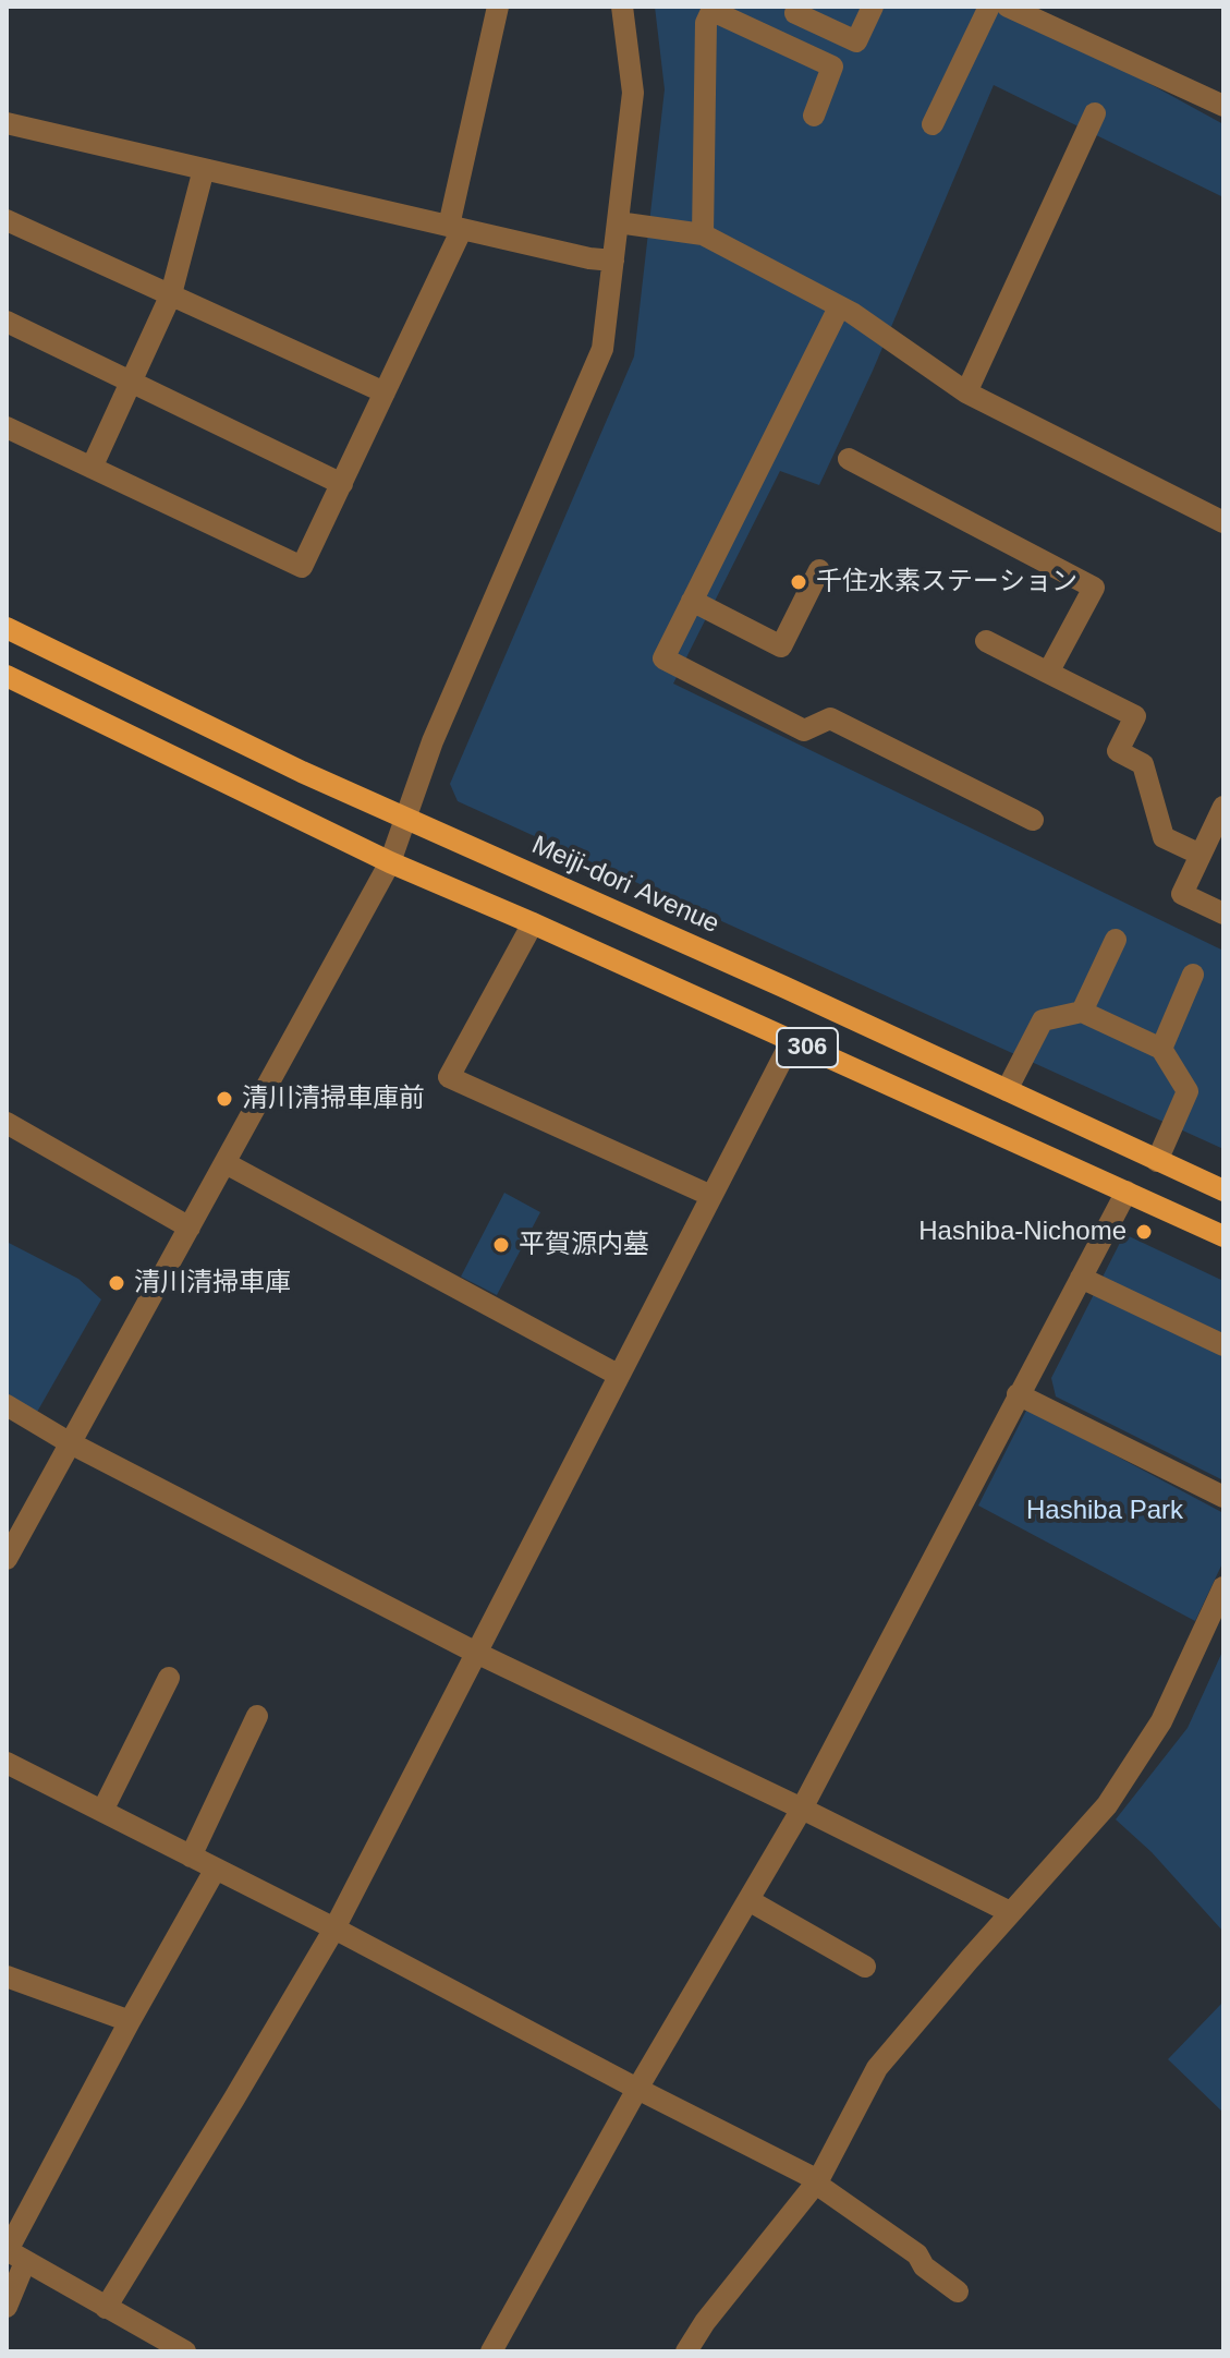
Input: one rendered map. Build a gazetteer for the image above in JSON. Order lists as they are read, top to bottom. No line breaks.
{"streets":{"main road":["Meiji-dori Avenue","306"]},"parks":["Hashiba Park"],"places":["千住水素ステーション","清川清掃車庫前","Hashiba-Nichome","平賀源内墓","清川清掃車庫"]}
